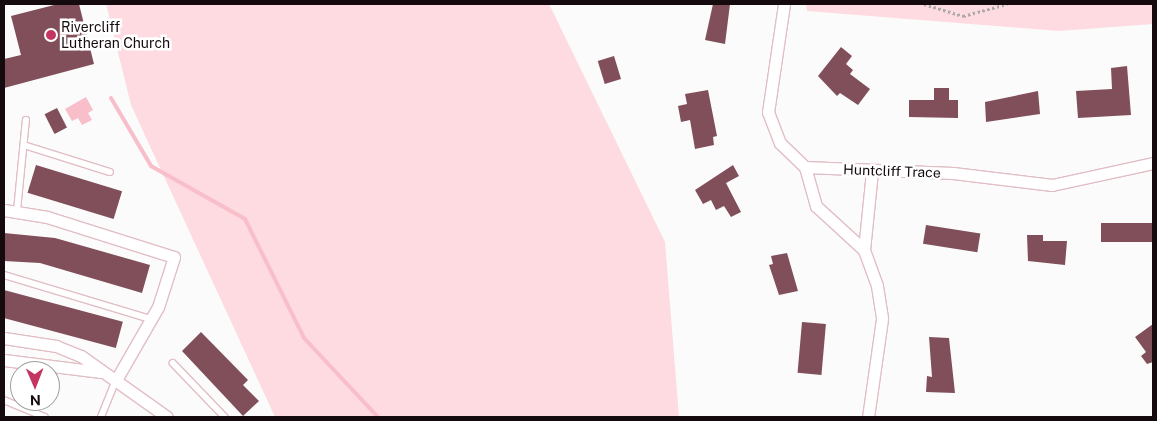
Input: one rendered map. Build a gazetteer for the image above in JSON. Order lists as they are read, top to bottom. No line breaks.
{"streets":{"street":["Huntcliff Trace"]},"places":["Rivercliff Lutheran Church"],"north":"bottom"}
